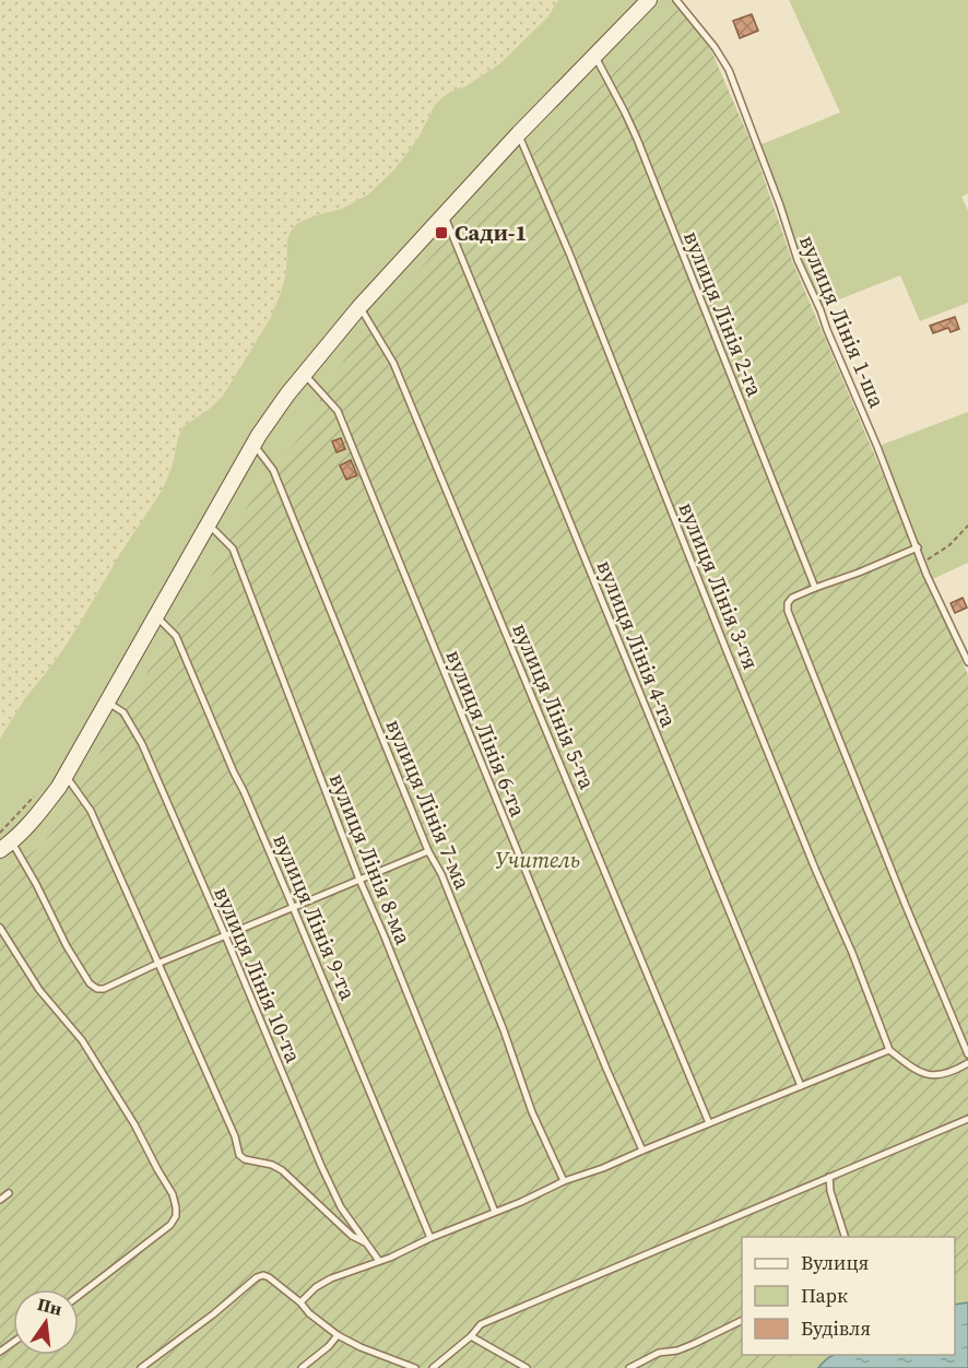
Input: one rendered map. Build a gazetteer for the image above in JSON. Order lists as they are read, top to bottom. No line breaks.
{"streets":{"lane":["вулиця Лінія 2-га","вулиця Лінія 1-ша","вулиця Лінія 3-тя","вулиця Лінія 4-та","вулиця Лінія 5-та","вулиця Лінія 6-та","вулиця Лінія 7-ма","вулиця Лінія 8-ма","вулиця Лінія 9-та","вулиця Лінія 10-та"]},"parks":["Учитель"],"places":{"transit":["Сади-1"]},"legend":["Вулиця","Парк","Будівля"],"north":"top"}
